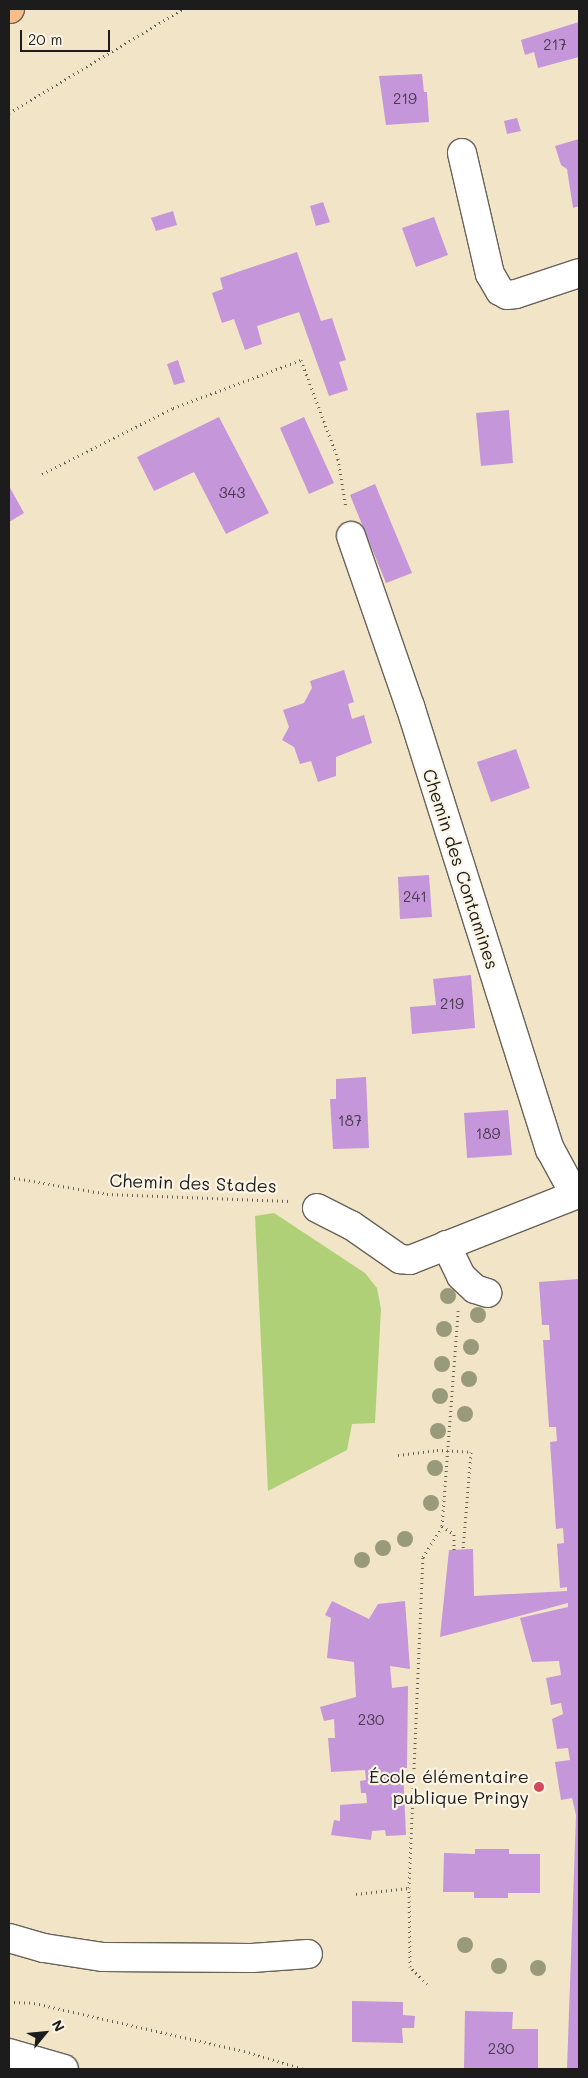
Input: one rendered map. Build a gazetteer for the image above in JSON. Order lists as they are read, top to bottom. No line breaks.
{"streets":{"street":["Chemin des Contamines"],"path":["Chemin des Stades"]},"places":["École élémentaire publique Pringy"],"house_numbers":["217","219","343","241","219","187","189","230","230"],"scale_bar":"20 m","north":"top right"}
